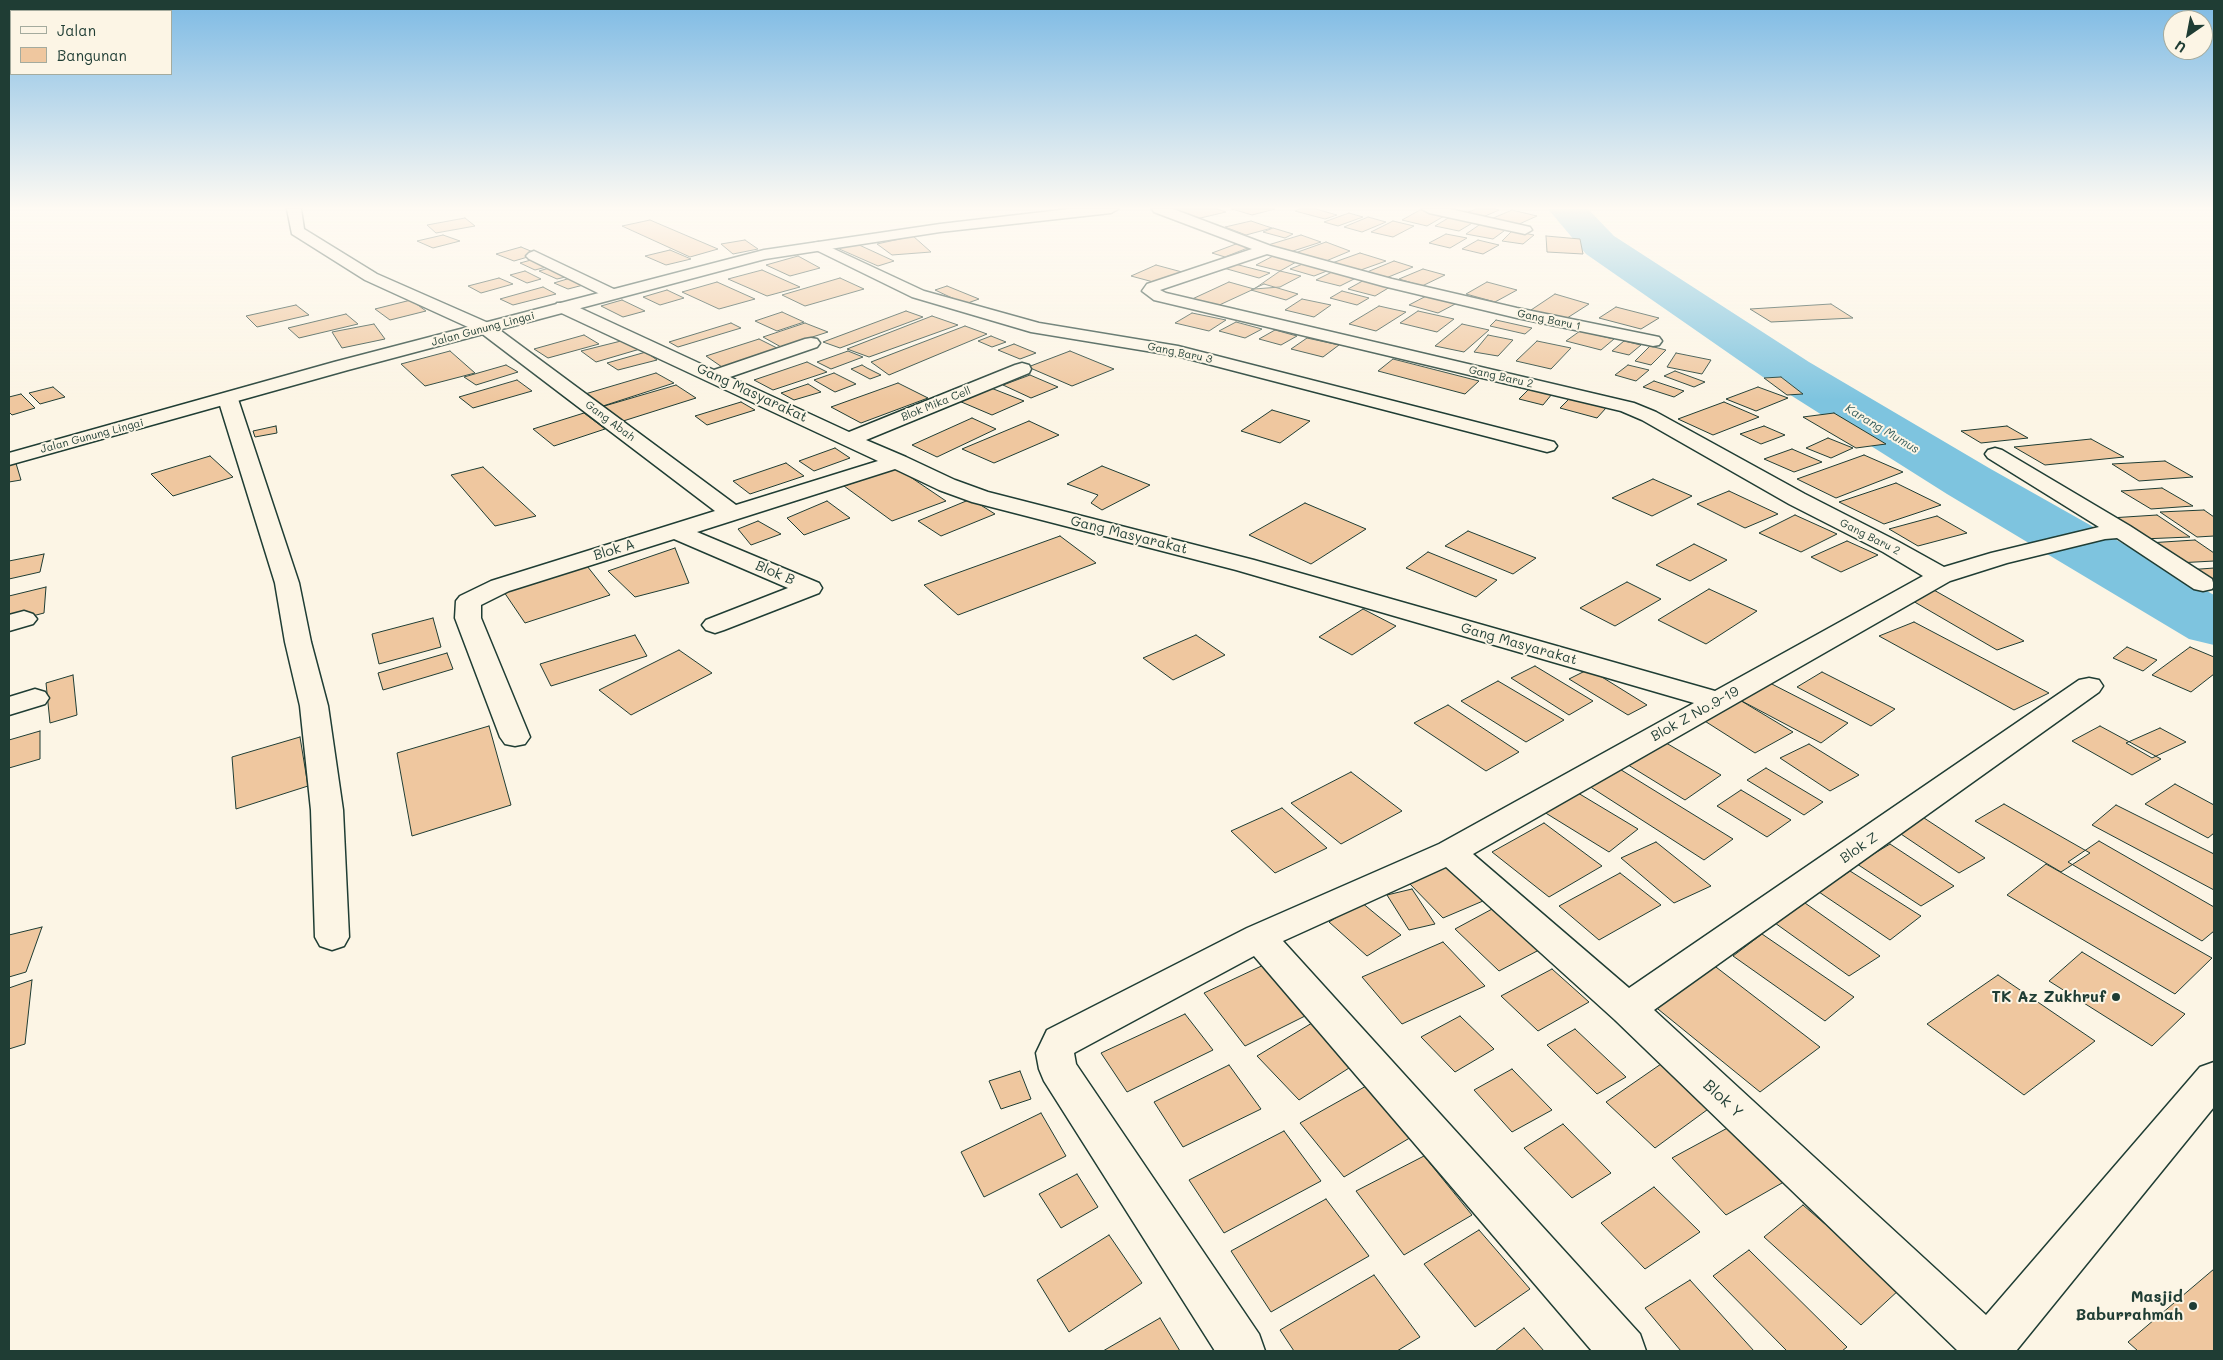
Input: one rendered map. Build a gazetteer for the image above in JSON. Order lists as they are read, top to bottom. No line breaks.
{"streets":{"street":["Gang Baru 1","Jalan Gunung Lingai","Gang Baru 3","Gang Baru 2","Gang Masyarakat","Blok Mika Cell","Gang Abah","Blok A","Blok B","Blok Z No.9-19","Blok Z","Blok Y"]},"crossings":[["Jalan Gunung Lingai","Gang Masyarakat"],["Jalan Gunung Lingai","Gang Abah"],["Gang Baru 2","Blok Z No.9-19"],["Gang Masyarakat","Blok Mika Cell"],["Gang Masyarakat","Blok A"],["Gang Masyarakat","Blok Z No.9-19"],["Gang Abah","Blok A"],["Blok A","Blok B"],["Blok Z No.9-19","Blok Y"],["Blok Z","Blok Y"]],"water":["Karang Mumus"],"places":["TK Az Zukhruf","Masjid Baburrahmah"],"legend":["Jalan","Bangunan"],"north":"bottom left"}
